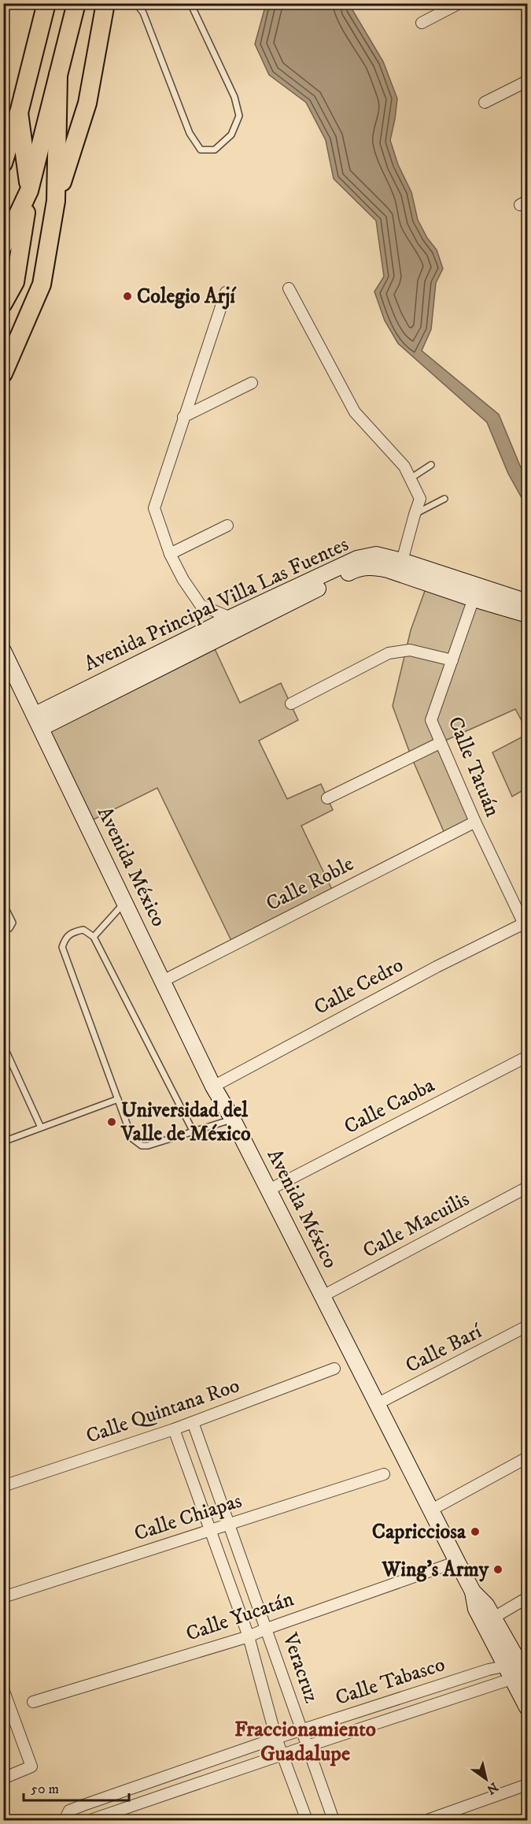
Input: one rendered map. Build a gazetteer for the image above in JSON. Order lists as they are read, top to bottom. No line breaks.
{"streets":{"main road":["Avenida Principal Villa Las Fuentes","Avenida México"],"street":["Calle Tatuán","Calle Roble","Calle Cedro","Calle Caoba","Calle Macuilis","Calle Barí","Calle Quintana Roo","Calle Chiapas","Calle Yucatán","Veracruz","Calle Tabasco"]},"crossings":[["Avenida Principal Villa Las Fuentes","Calle Tatuán"],["Avenida Principal Villa Las Fuentes","Avenida México"],["Calle Tatuán","Calle Roble"],["Calle Tatuán","Calle Cedro"],["Avenida México","Calle Roble"],["Avenida México","Calle Cedro"],["Avenida México","Calle Caoba"],["Avenida México","Calle Macuilis"],["Avenida México","Calle Barí"],["Avenida México","Calle Yucatán"],["Avenida México","Calle Tabasco"],["Calle Quintana Roo","Veracruz"],["Calle Chiapas","Veracruz"],["Calle Yucatán","Veracruz"],["Veracruz","Calle Tabasco"]],"districts":["Fraccionamiento Guadalupe"],"places":["Colegio Arjí","Universidad del Valle de México","Capricciosa","Wing's Army"],"scale_bar":"50 m","north":"bottom right"}
